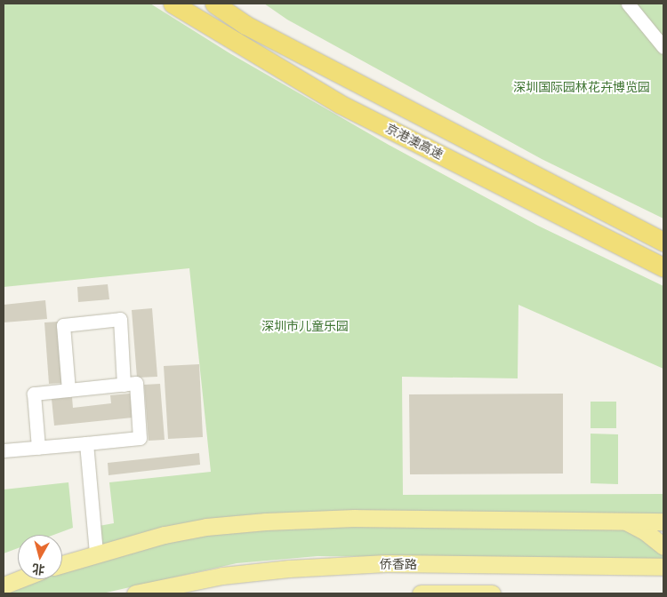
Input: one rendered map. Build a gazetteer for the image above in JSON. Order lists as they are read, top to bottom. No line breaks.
{"streets":{"highway":["京港澳高速"],"main road":["侨香路"]},"parks":["深圳国际园林花卉博览园","深圳市儿童乐园"],"north":"bottom"}
